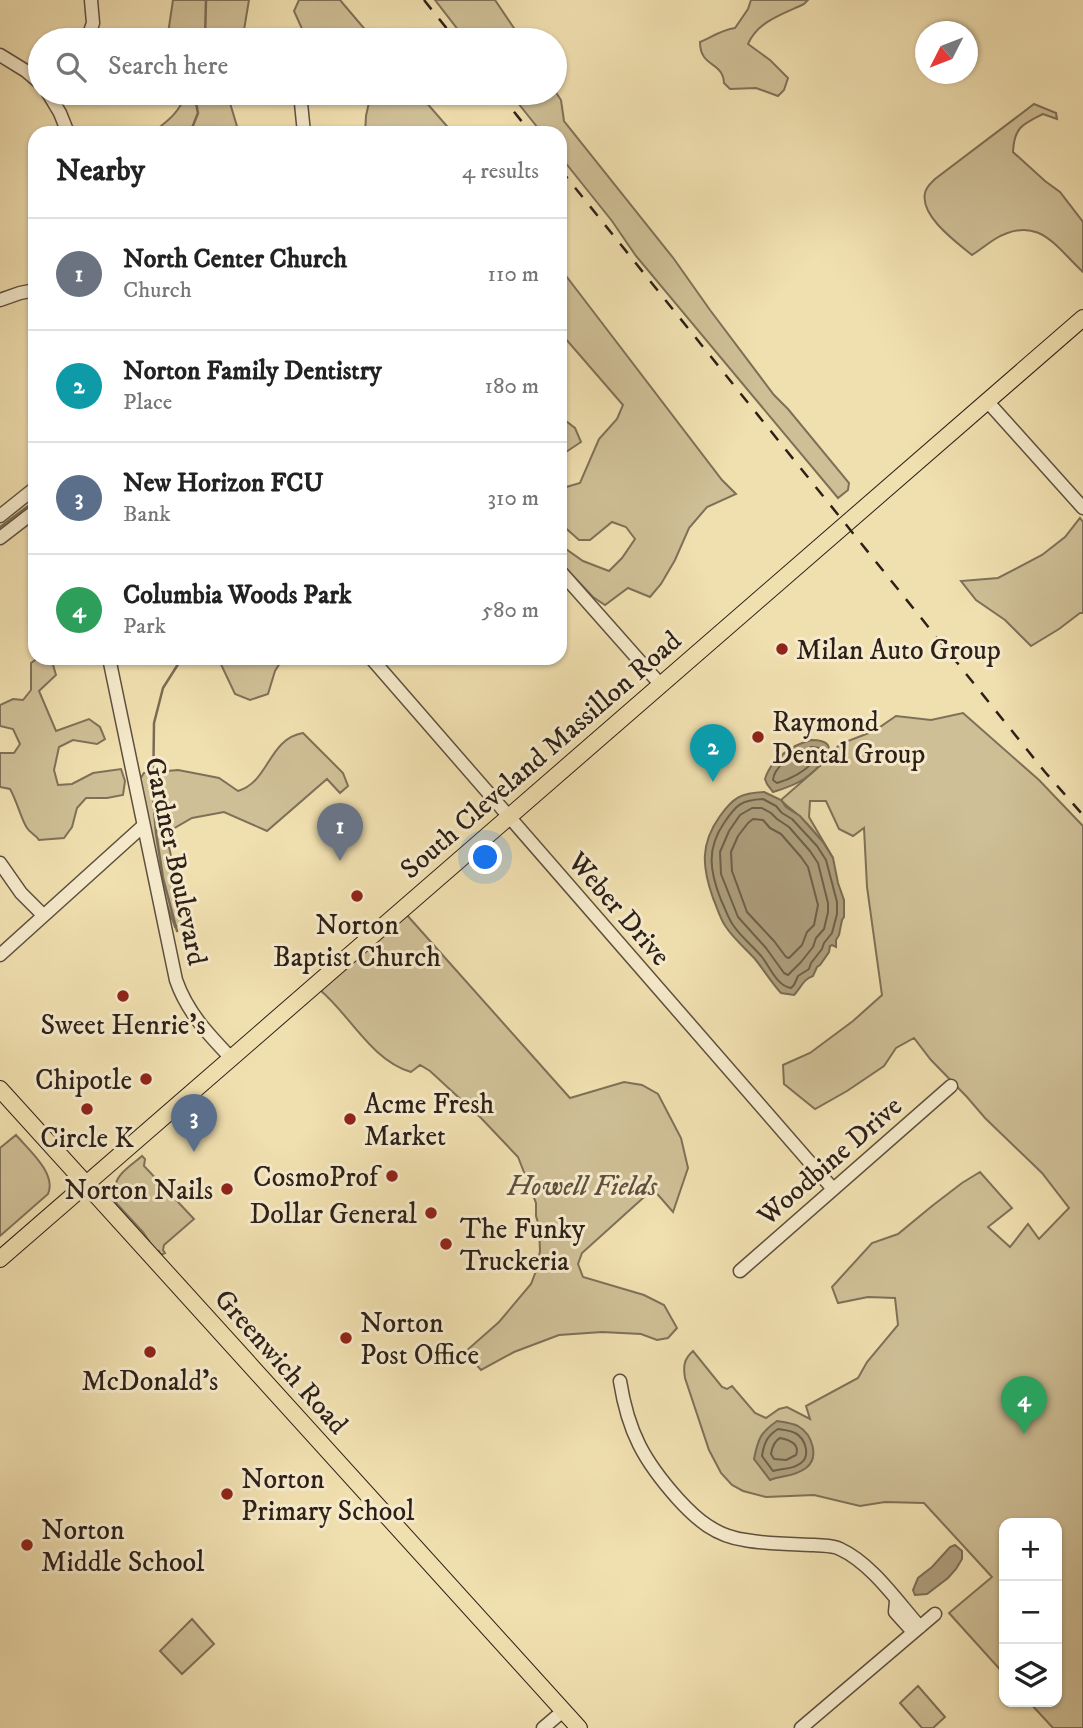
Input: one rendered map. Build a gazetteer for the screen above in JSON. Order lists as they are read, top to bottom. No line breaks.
{"streets":{"main road":["South Cleveland Massillon Road","Greenwich Road"],"street":["Gardner Boulevard","Weber Drive","Woodbine Drive"]},"crossings":[["South Cleveland Massillon Road","Gardner Boulevard"],["South Cleveland Massillon Road","Weber Drive"],["South Cleveland Massillon Road","Greenwich Road"],["Weber Drive","Woodbine Drive"]],"parks":["Howell Fields"],"places":["Milan Auto Group","Raymond Dental Group","Norton Baptist Church","Sweet Henrie's","Chipotle","Circle K","Acme Fresh Market","CosmoProf","Norton Nails","Dollar General","The Funky Truckeria","Norton Post Office","McDonald's","Norton Primary School","Norton Middle School"],"north":"bottom left","page":{"search":"Search here","heading":["Nearby","4 results"],"list":[{"mark":"1","name":"North Center Church","note":"Church","value":"110 m"},{"mark":"2","name":"Norton Family Dentistry","note":"Place","value":"180 m"},{"mark":"3","name":"New Horizon FCU","note":"Bank","value":"310 m"},{"mark":"4","name":"Columbia Woods Park","note":"Park","value":"580 m"}],"pins":["2","1","3","4"],"map_buttons":["+","−"]}}
